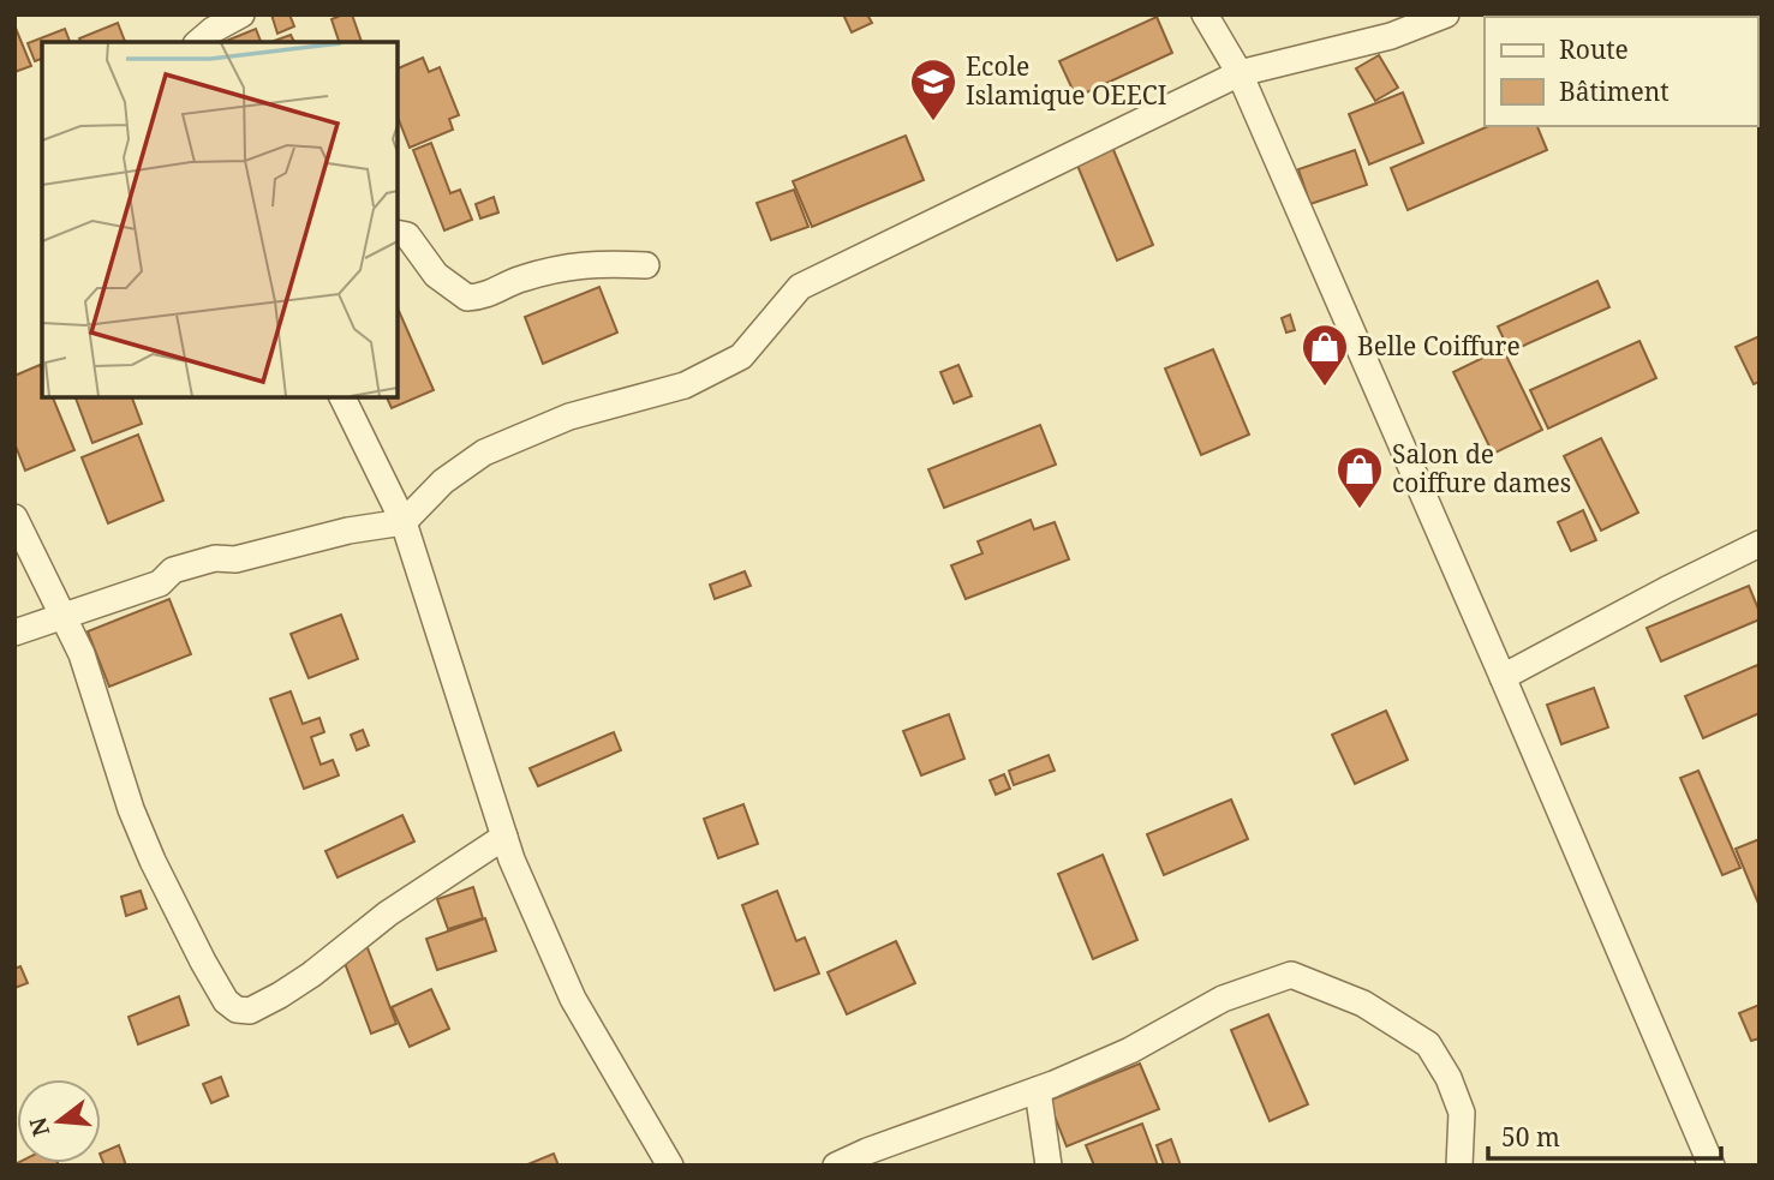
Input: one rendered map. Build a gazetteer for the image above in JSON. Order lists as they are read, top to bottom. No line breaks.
{"places":{"school or university":["Ecole Islamique OEECI"],"shop":["Belle Coiffure","Salon de coiffure dames"]},"legend":["Route","Bâtiment"],"scale_bar":"50 m","north":"left"}
